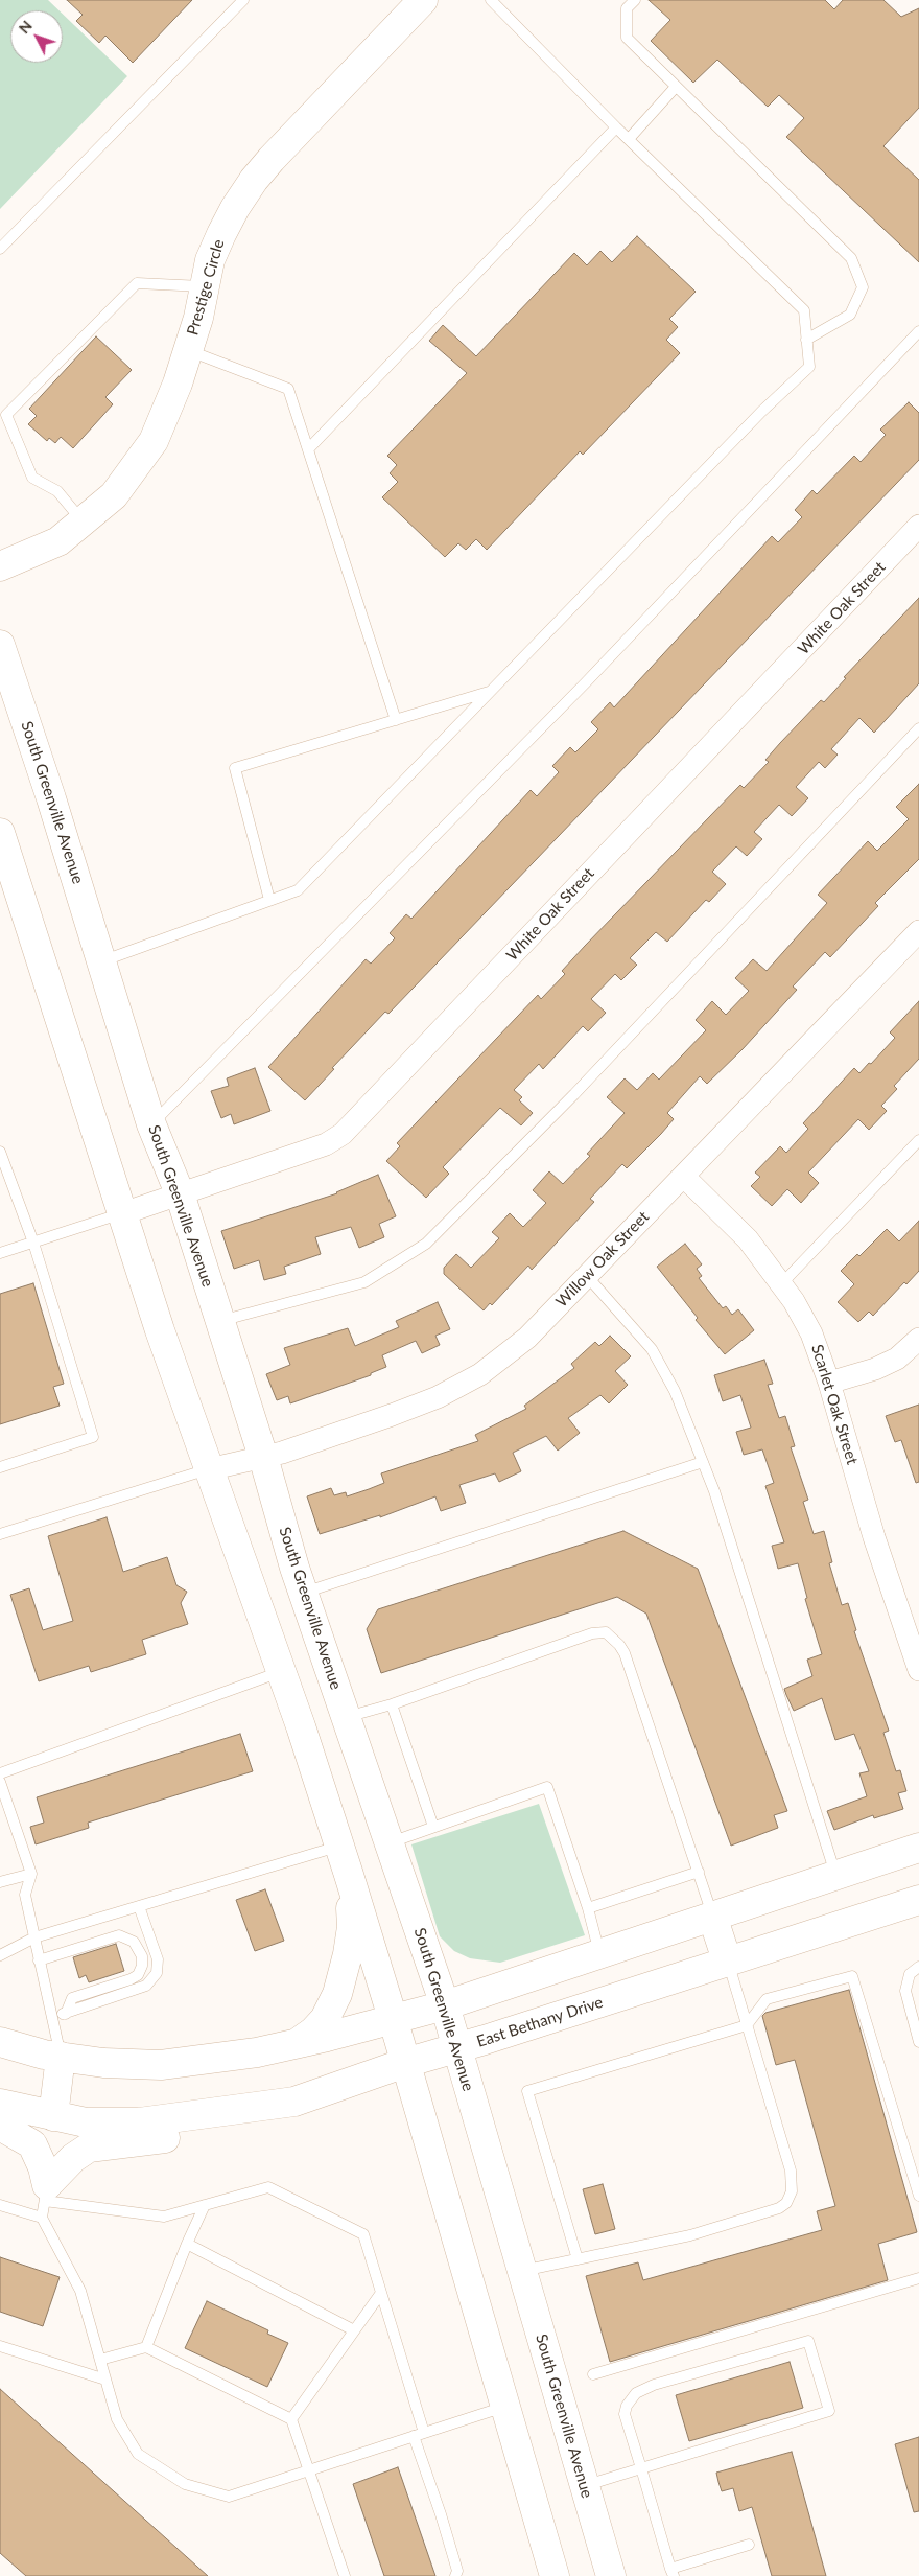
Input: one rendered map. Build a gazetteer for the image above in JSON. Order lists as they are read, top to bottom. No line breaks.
{"streets":{"main road":["Prestige Circle","South Greenville Avenue","East Bethany Drive"],"street":["White Oak Street","Willow Oak Street","Scarlet Oak Street"]},"crossings":[["White Oak Street","South Greenville Avenue"],["South Greenville Avenue","Willow Oak Street"],["South Greenville Avenue","East Bethany Drive"],["Willow Oak Street","Scarlet Oak Street"]],"north":"top left"}
